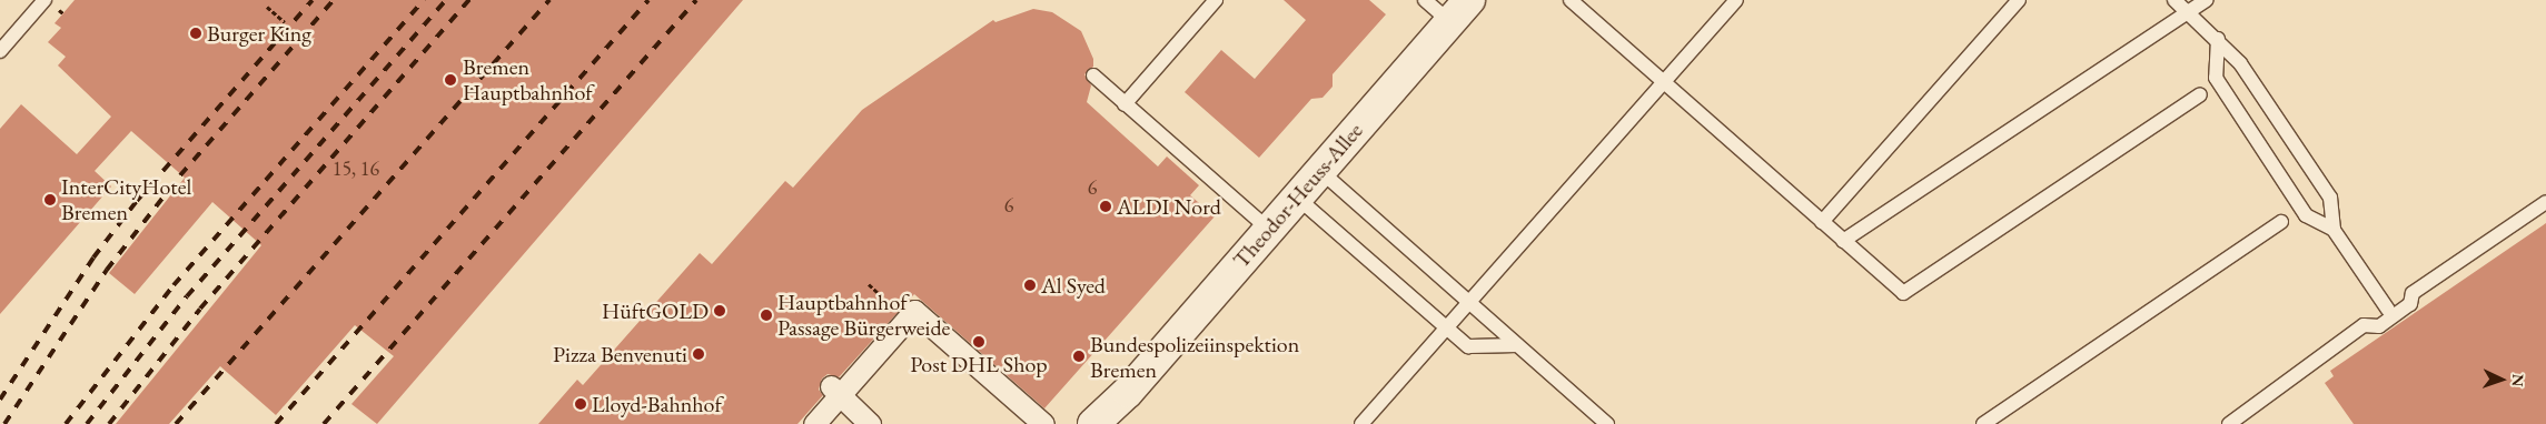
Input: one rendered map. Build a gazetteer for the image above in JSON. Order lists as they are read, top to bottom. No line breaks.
{"streets":{"street":["Theodor-Heuss-Allee"]},"places":["Burger King","Bremen Hauptbahnhof","InterCityHotel Bremen","ALDI Nord","Al Syed","HüftGOLD","Hauptbahnhof Passage Bürgerweide","Post DHL Shop","Pizza Benvenuti","Bundespolizeiinspektion Bremen","Lloyd-Bahnhof"],"house_numbers":["15, 16","6","6"],"north":"right"}
